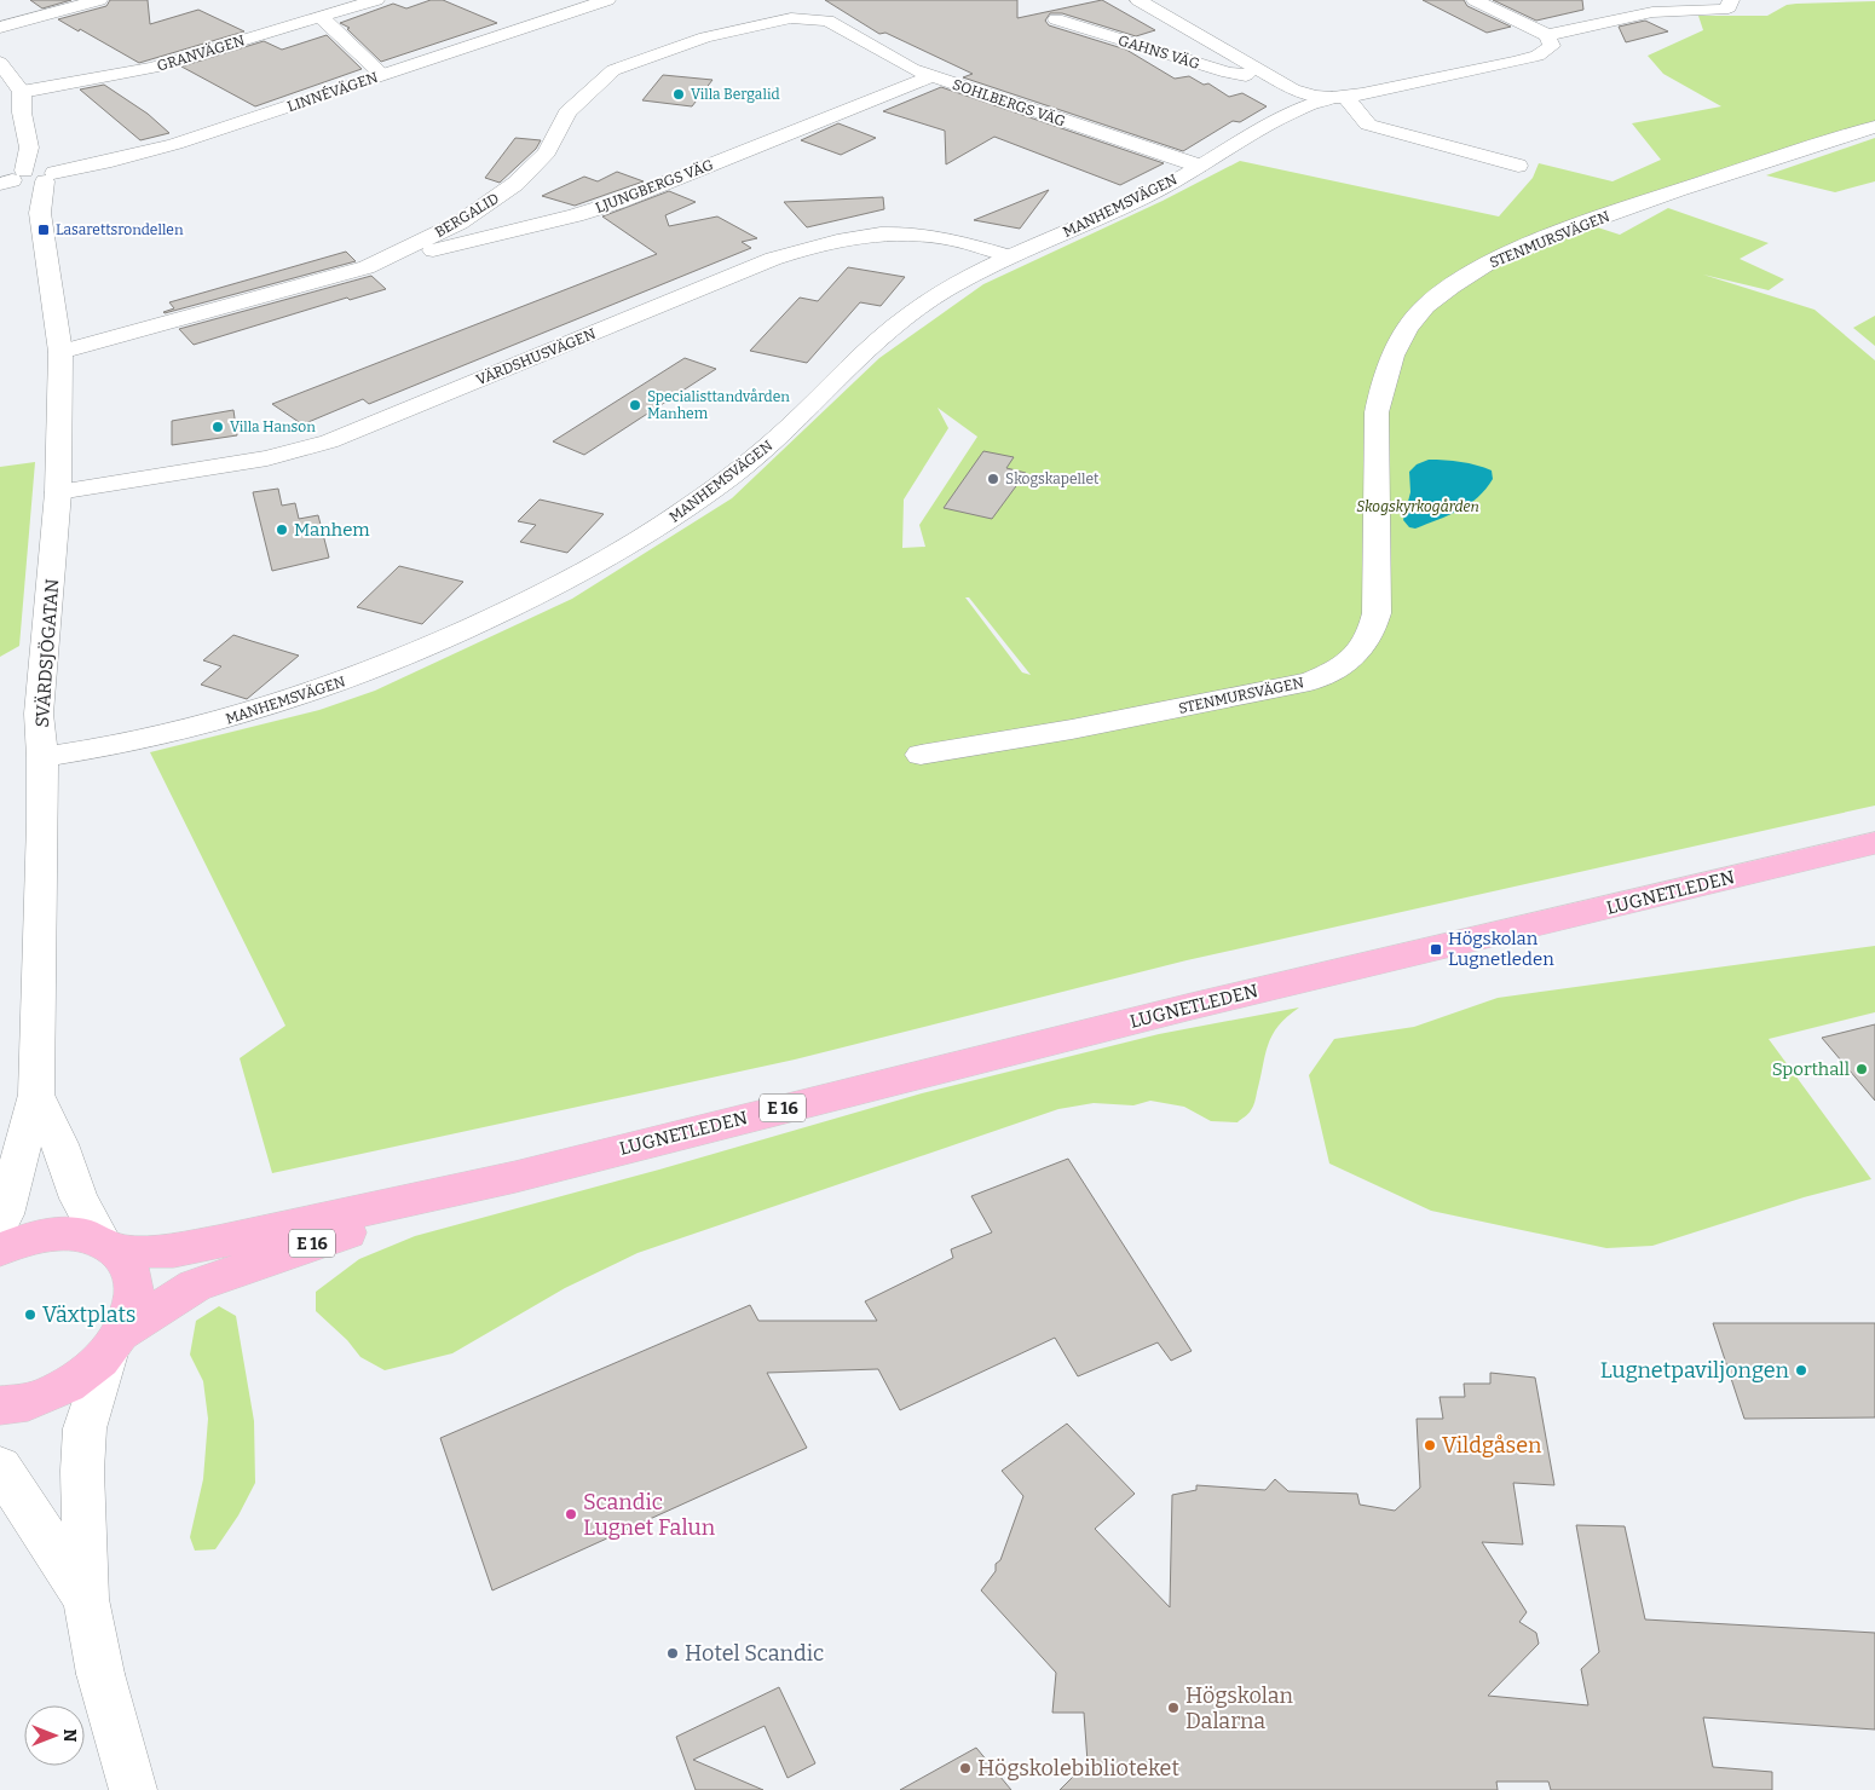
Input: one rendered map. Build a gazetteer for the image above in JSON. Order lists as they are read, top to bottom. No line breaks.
{"streets":{"highway":["LUGNETLEDEN","E 16"],"street":["GAHNS VÄG","GRANVÄGEN","LINNÉVÄGEN","SOHLBERGS VÄG","LJUNGBERGS VÄG","MANHEMSVÄGEN","BERGALID","STENMURSVÄGEN","VÄRDSHUSVÄGEN","SVÄRDSJÖGATAN"]},"crossings":[["GAHNS VÄG","MANHEMSVÄGEN"],["LINNÉVÄGEN","SVÄRDSJÖGATAN"],["SOHLBERGS VÄG","LJUNGBERGS VÄG"],["SOHLBERGS VÄG","MANHEMSVÄGEN"],["SOHLBERGS VÄG","BERGALID"],["LJUNGBERGS VÄG","BERGALID"],["MANHEMSVÄGEN","VÄRDSHUSVÄGEN"],["MANHEMSVÄGEN","SVÄRDSJÖGATAN"],["BERGALID","SVÄRDSJÖGATAN"],["VÄRDSHUSVÄGEN","SVÄRDSJÖGATAN"],["SVÄRDSJÖGATAN","LUGNETLEDEN"],["SVÄRDSJÖGATAN","E 16"],["LUGNETLEDEN","E 16"]],"parks":["Skogskyrkogården"],"places":{"other":["Villa Bergalid","Specialisttandvården Manhem","Villa Hanson","Skogskapellet","Manhem","Sporthall","Växtplats","Lugnetpaviljongen","Vildgåsen","Scandic Lugnet Falun","Hotel Scandic","Högskolan Dalarna","Högskolebiblioteket"],"transit":["Lasarettsrondellen","Högskolan Lugnetleden"]},"north":"right"}
